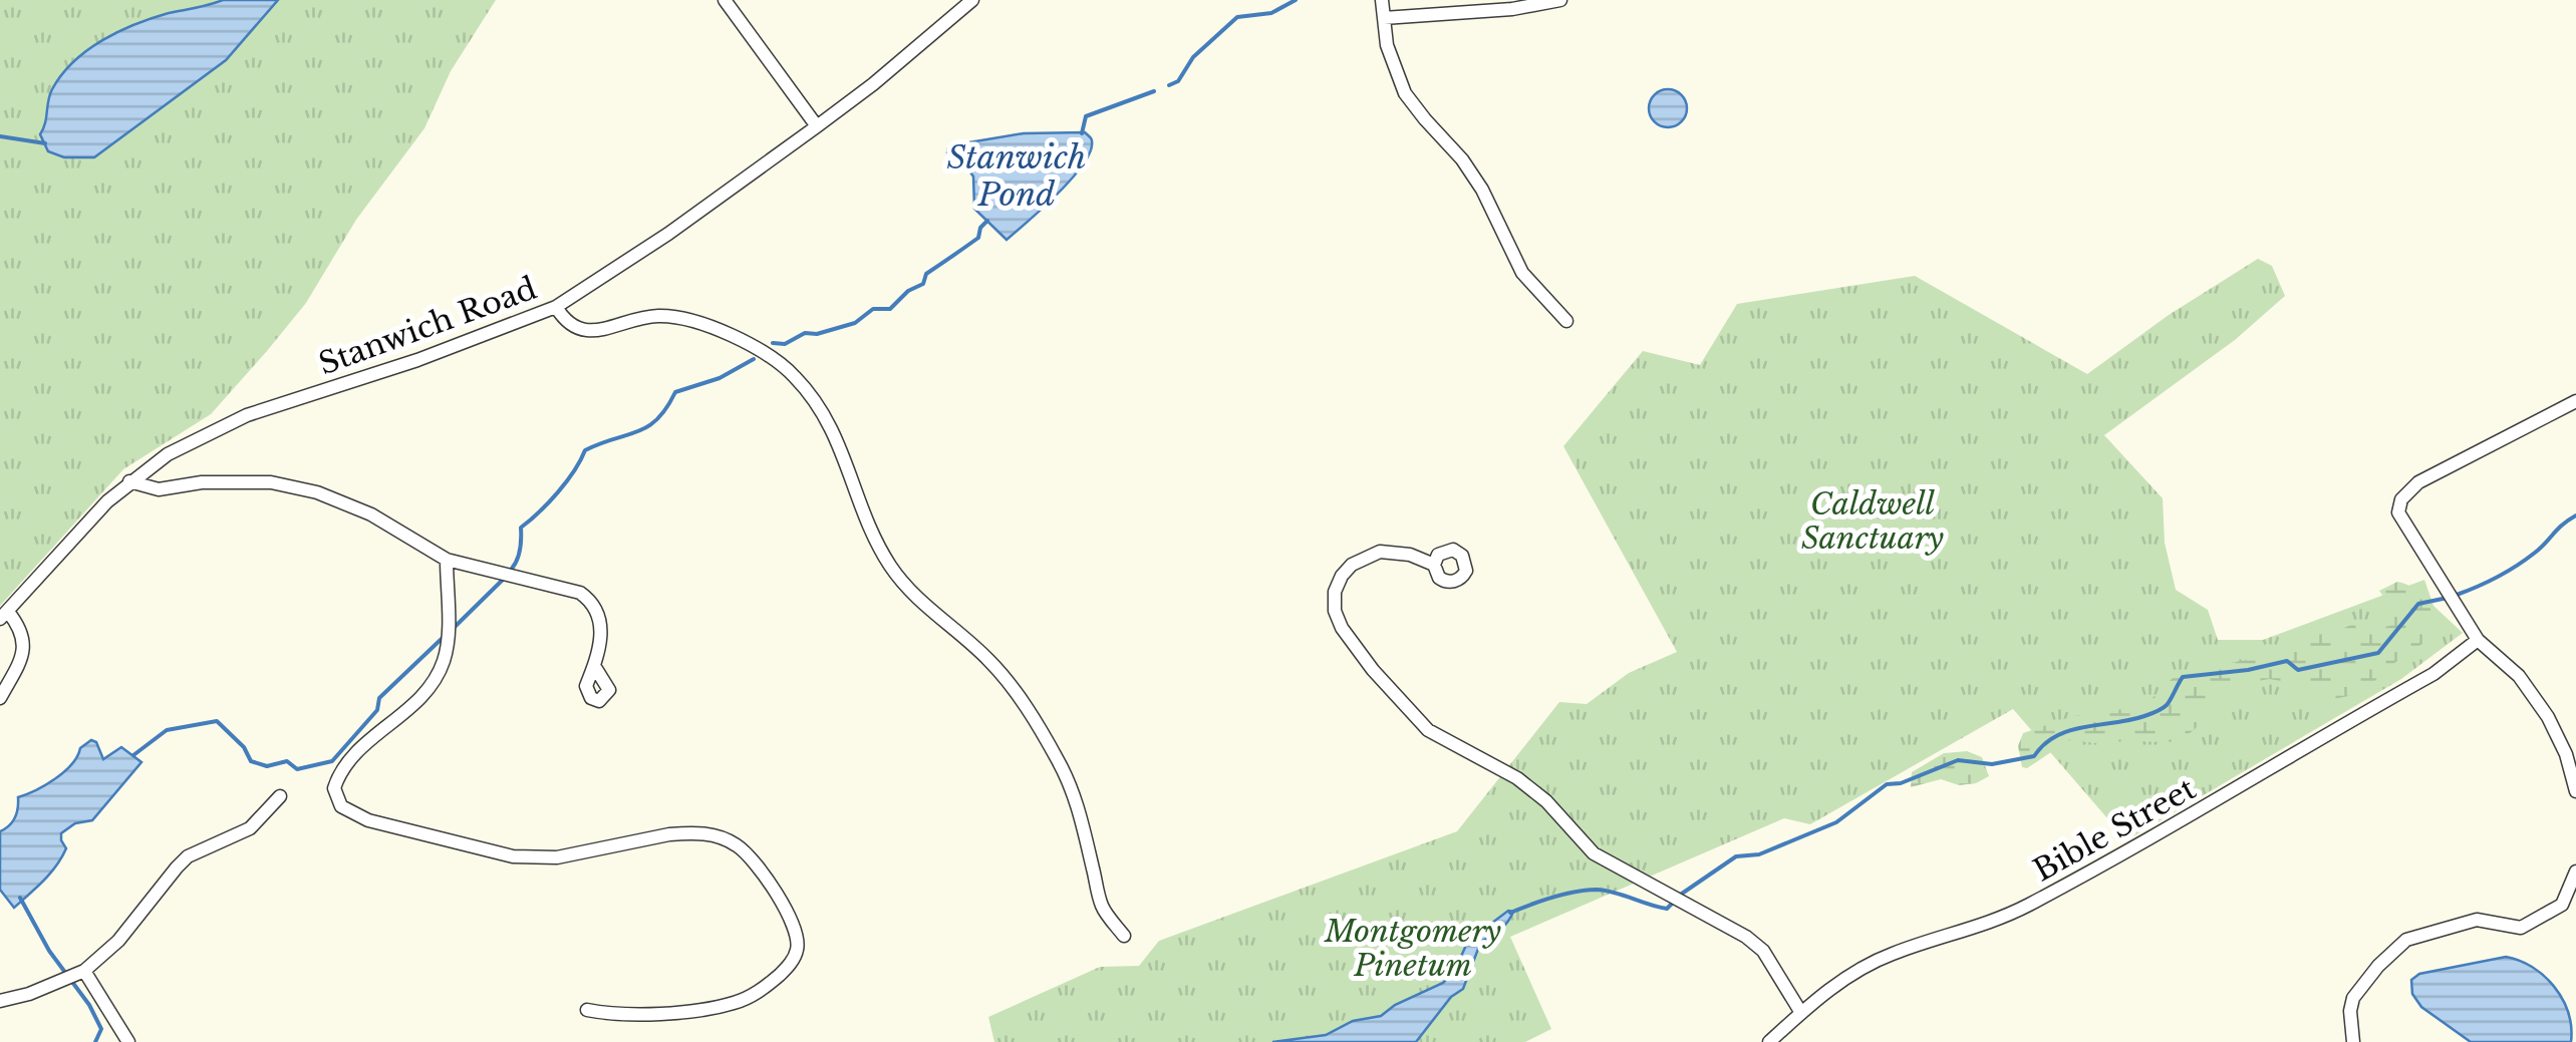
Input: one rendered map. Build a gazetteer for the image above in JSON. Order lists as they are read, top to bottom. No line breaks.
{"streets":{"street":["Stanwich Road","Bible Street"]},"water":["Stanwich Pond"],"parks":["Caldwell Sanctuary","Montgomery Pinetum"]}
